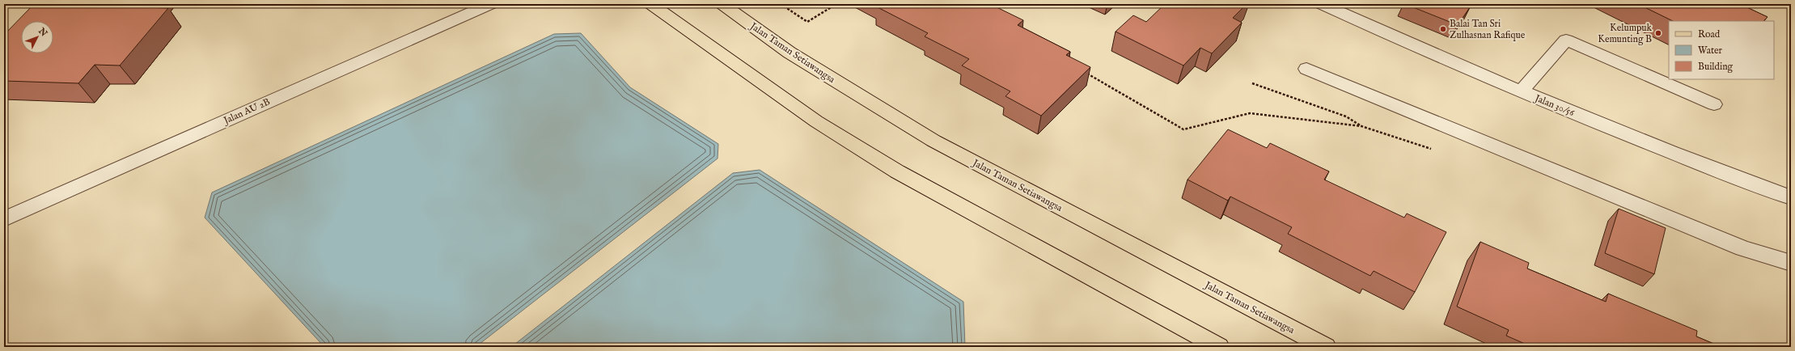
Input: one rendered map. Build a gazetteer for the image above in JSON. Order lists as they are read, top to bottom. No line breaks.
{"streets":{"main road":["Jalan Taman Setiawangsa"],"street":["Jalan 30/56","Jalan AU 2B"]},"places":["Balai Tan Sri Zulhasnan Rafique","Kelumpuk Kemunting B"],"legend":["Road","Water","Building"],"north":"top right"}
